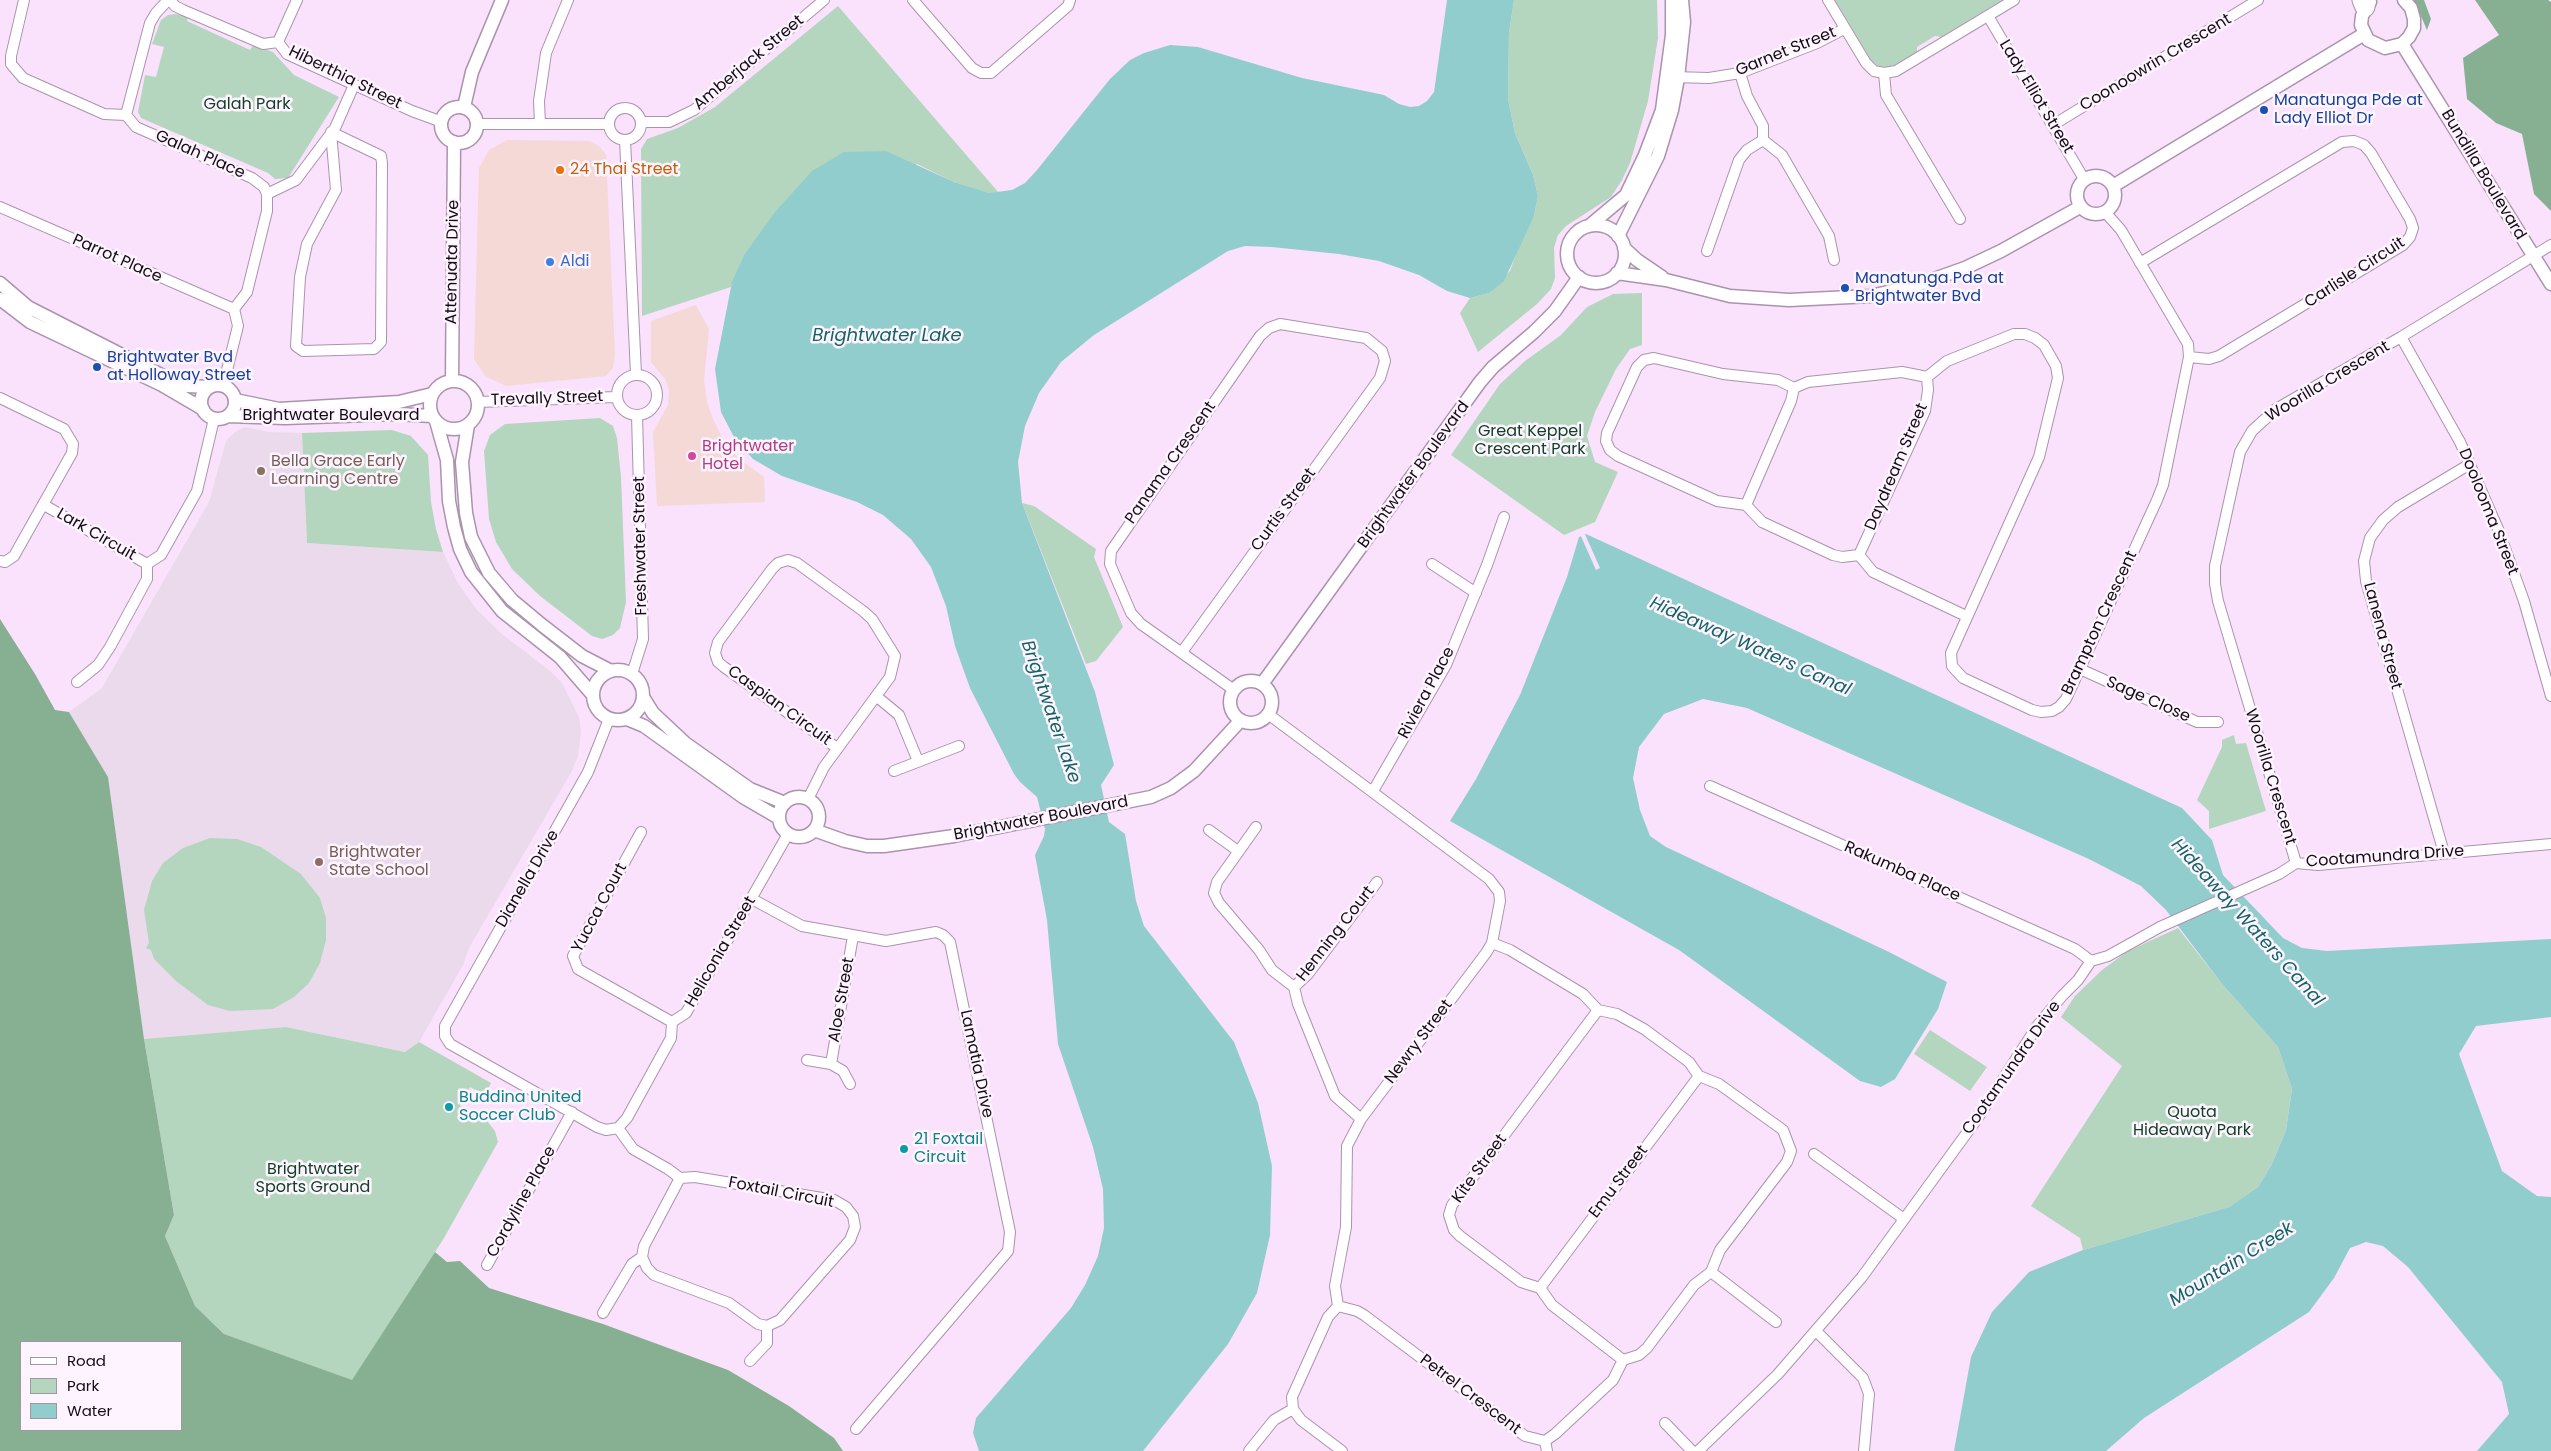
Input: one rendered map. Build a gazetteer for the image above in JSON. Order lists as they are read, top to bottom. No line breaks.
{"streets":{"street":["Garnet Street","Amberjack Street","Coonoowrin Crescent","Hiberthia Street","Lady Elliot Street","Galah Place","Bundilla Boulevard","Parrot Place","Attenuata Drive","Carlisle Circuit","Woorilla Crescent","Trevally Street","Brightwater Boulevard","Panama Crescent","Daydream Street","Curtis Street","Doolooma Street","Lark Circuit","Freshwater Street","Brampton Crescent","Lanena Street","Riviera Place","Sage Close","Caspian Circuit","Cootamundra Drive","Rakumba Place","Dianella Drive","Yucca Court","Henning Court","Heliconia Street","Aloe Street","Newry Street","Lamatia Drive","Kite Street","Emu Street","Foxtail Circuit","Cordyline Place","Petrel Crescent"]},"crossings":[["Coonoowrin Crescent","Lady Elliot Street"],["Hiberthia Street","Attenuata Drive"],["Lady Elliot Street","Brampton Crescent"],["Bundilla Boulevard","Woorilla Crescent"],["Attenuata Drive","Trevally Street"],["Attenuata Drive","Brightwater Boulevard"],["Carlisle Circuit","Brampton Crescent"],["Woorilla Crescent","Doolooma Street"],["Woorilla Crescent","Cootamundra Drive"],["Trevally Street","Brightwater Boulevard"],["Trevally Street","Freshwater Street"],["Brightwater Boulevard","Panama Crescent"],["Brightwater Boulevard","Freshwater Street"],["Brightwater Boulevard","Caspian Circuit"],["Brightwater Boulevard","Dianella Drive"],["Brightwater Boulevard","Heliconia Street"],["Brightwater Boulevard","Newry Street"],["Panama Crescent","Curtis Street"],["Panama Crescent","Newry Street"],["Daydream Street","Brampton Crescent"],["Doolooma Street","Lanena Street"],["Freshwater Street","Dianella Drive"],["Brampton Crescent","Sage Close"],["Lanena Street","Cootamundra Drive"],["Riviera Place","Newry Street"],["Caspian Circuit","Heliconia Street"],["Cootamundra Drive","Rakumba Place"],["Dianella Drive","Cordyline Place"],["Yucca Court","Heliconia Street"],["Heliconia Street","Lamatia Drive"],["Aloe Street","Lamatia Drive"],["Newry Street","Petrel Crescent"],["Kite Street","Emu Street"]],"water":["Brightwater Lake","Hideaway Waters Canal","Mountain Creek"],"parks":["Galah Park","Great Keppel Crescent Park","Quota Hideaway Park","Brightwater Sports Ground"],"places":["Manatunga Pde at Lady Elliot Dr","24 Thai Street","Aldi","Manatunga Pde at Brightwater Bvd","Brightwater Bvd at Holloway Street","Brightwater Hotel","Bella Grace Early Learning Centre","Brightwater State School","Buddina United Soccer Club","21 Foxtail Circuit"],"legend":["Road","Park","Water"]}
